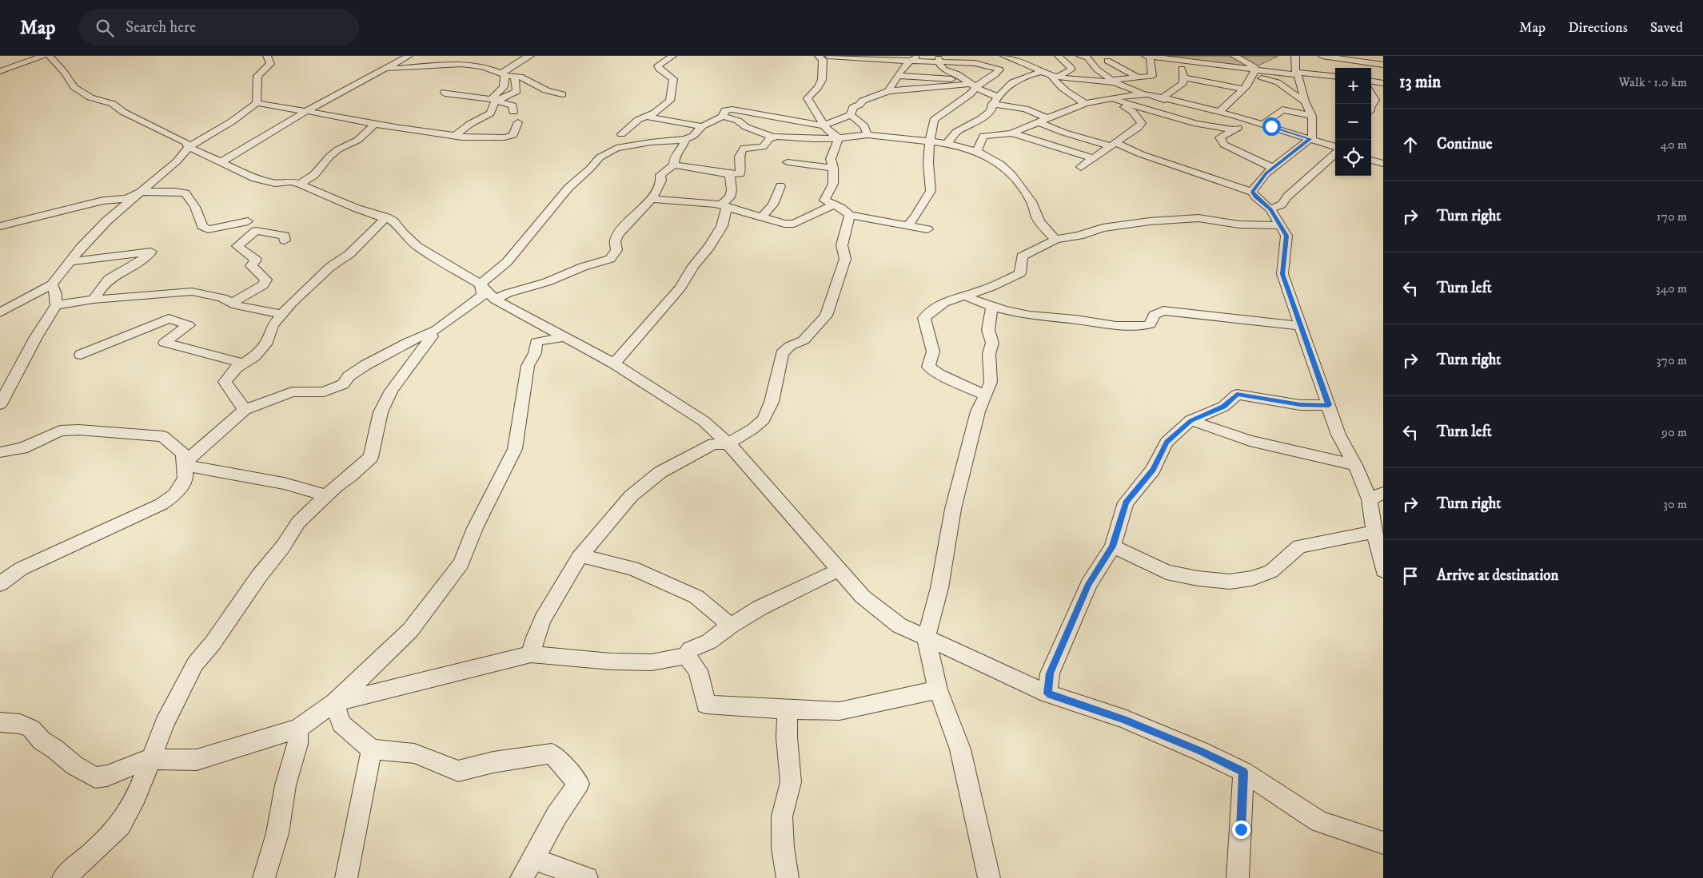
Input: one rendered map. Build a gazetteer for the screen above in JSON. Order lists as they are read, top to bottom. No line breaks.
{"page":{"header":"Map","search":"Search here","nav":["Map","Directions","Saved"],"heading":["13 min","Walk · 1.0 km"],"map_buttons":["+","−"],"list":[["Continue","40 m"],["Turn right","170 m"],["Turn left","340 m"],["Turn right","370 m"],["Turn left","90 m"],["Turn right","30 m"],"Arrive at destination"]}}
